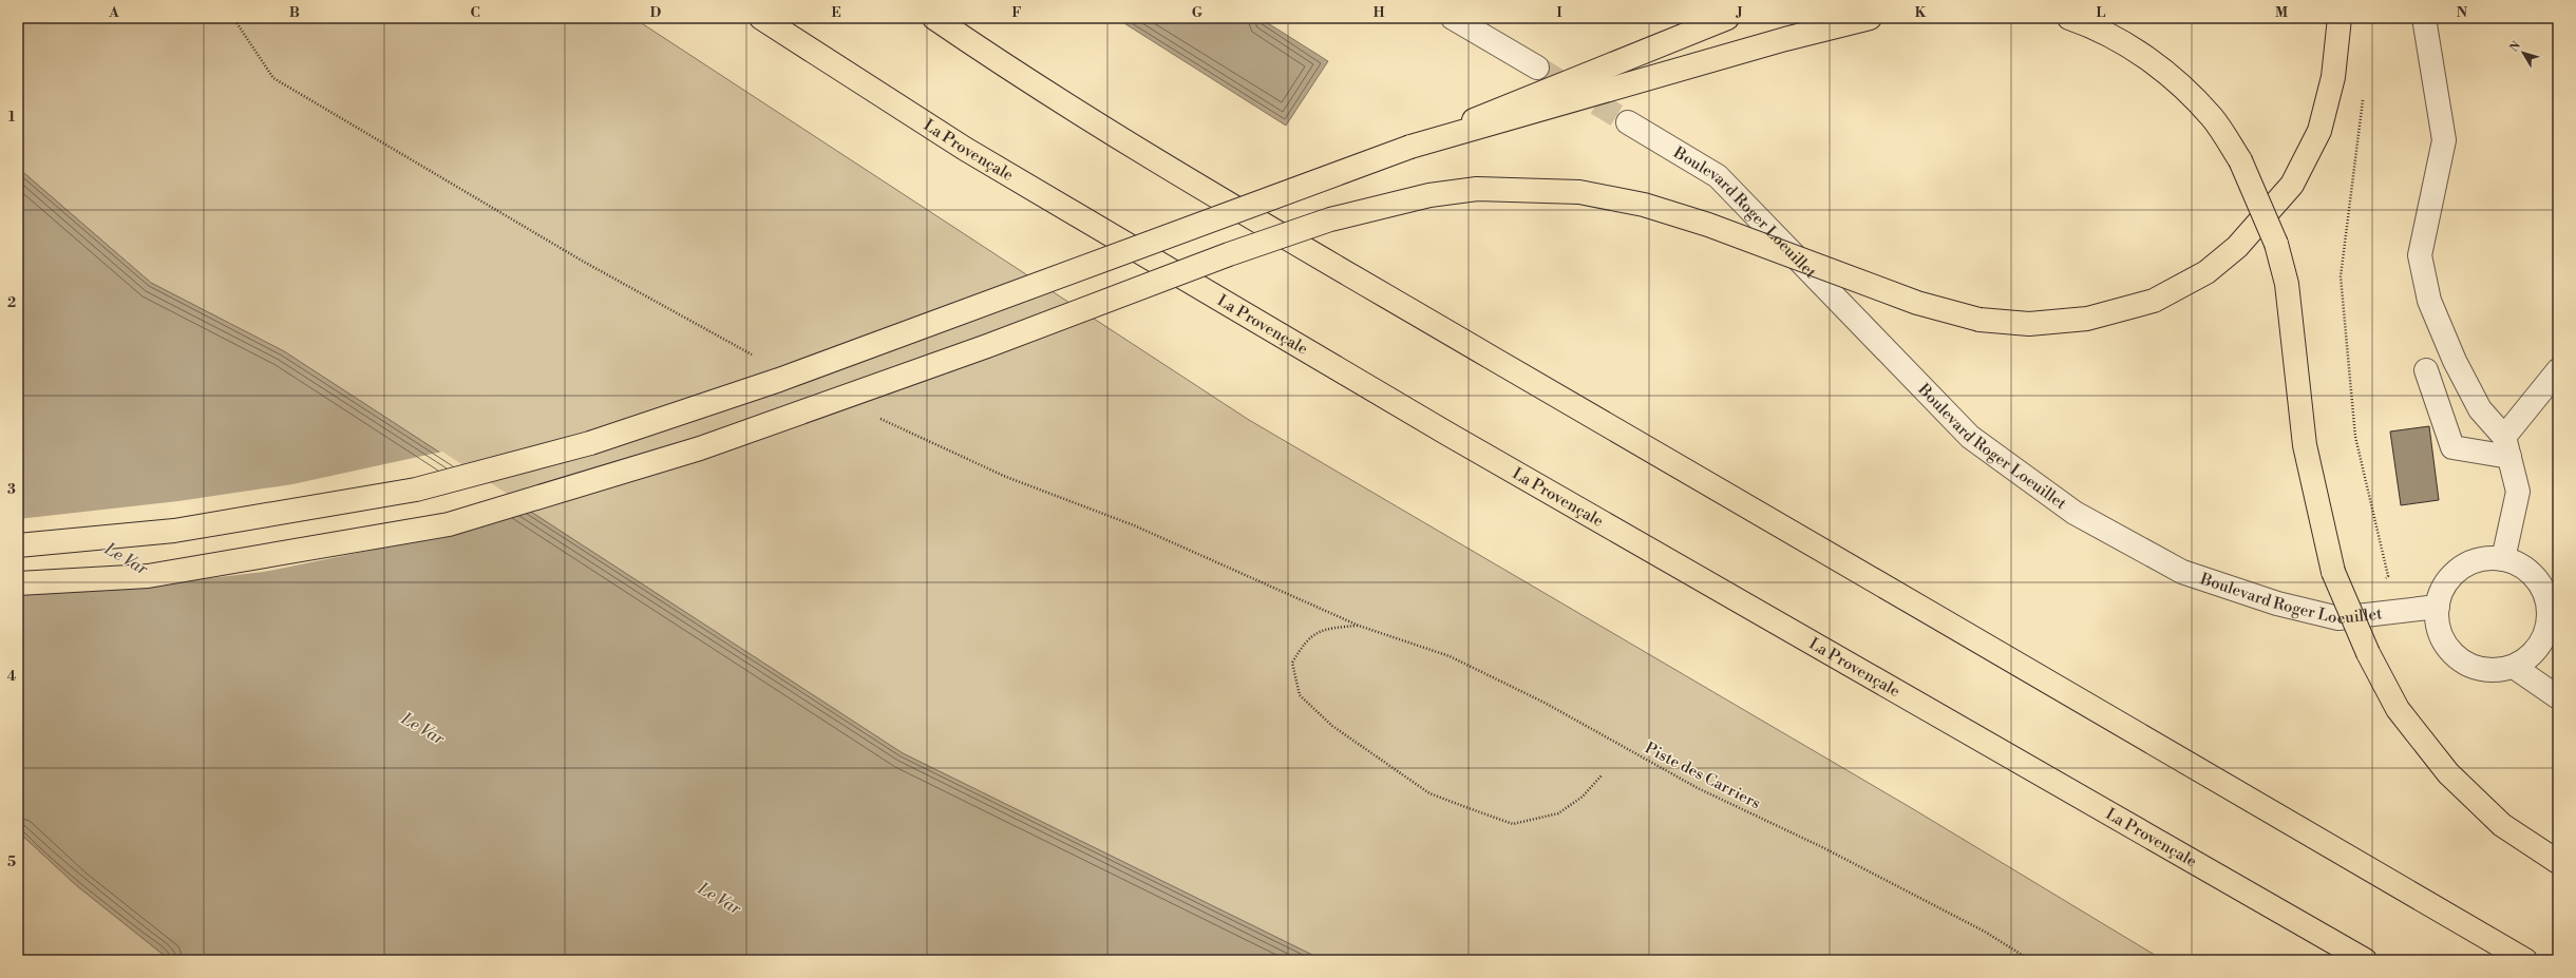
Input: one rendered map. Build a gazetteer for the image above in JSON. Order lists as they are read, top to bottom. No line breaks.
{"streets":{"highway":["La Provençale"],"street":["Boulevard Roger Loeuillet"],"path":["Piste des Carriers"]},"water":["Le Var"],"north":"top left","grid":{"columns":["A","B","C","D","E","F","G","H","I","J","K","L","M","N"],"rows":["1","2","3","4","5"]}}
